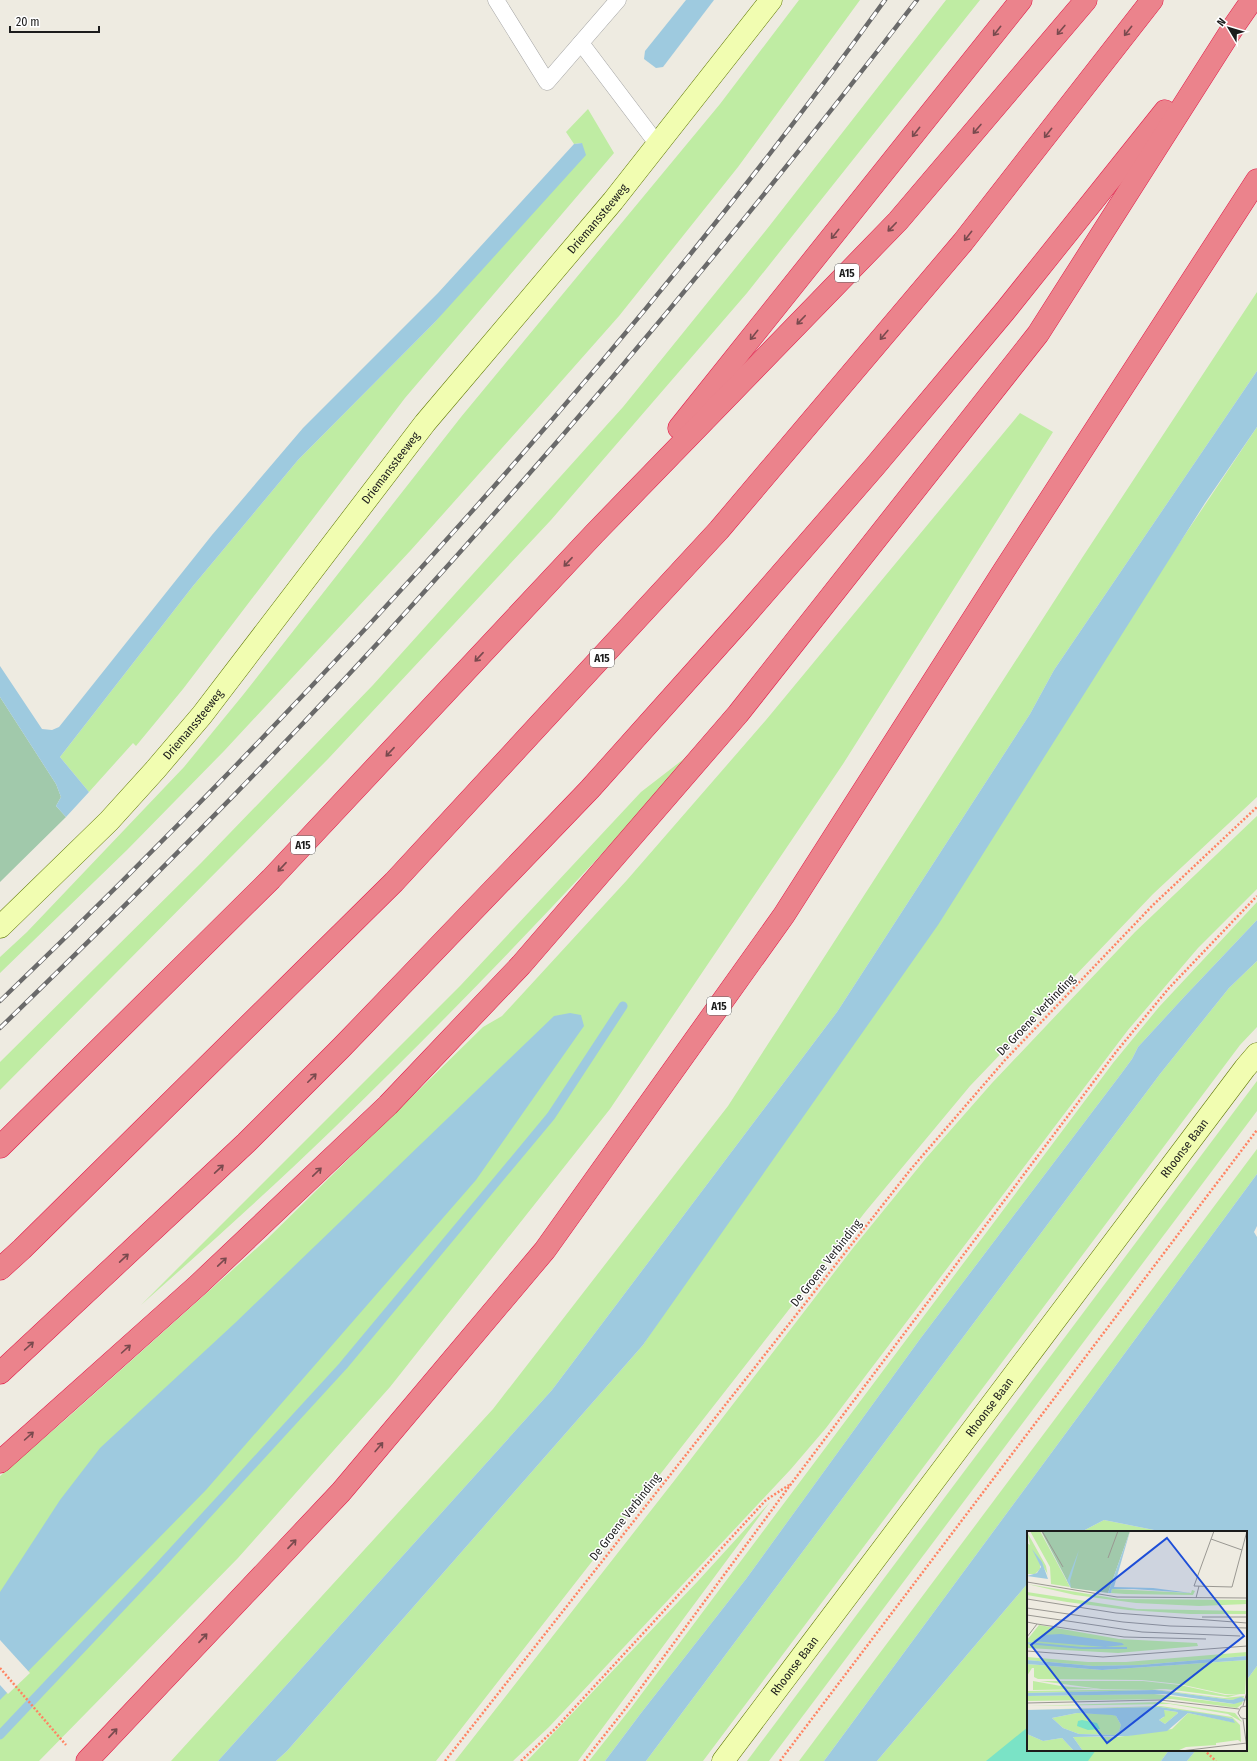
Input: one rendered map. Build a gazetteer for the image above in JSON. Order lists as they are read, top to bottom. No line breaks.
{"streets":{"highway":["A15"],"main road":["Driemanssteeweg","Rhoonse Baan"],"path":["De Groene Verbinding"]},"scale_bar":"20 m","north":"top left"}
